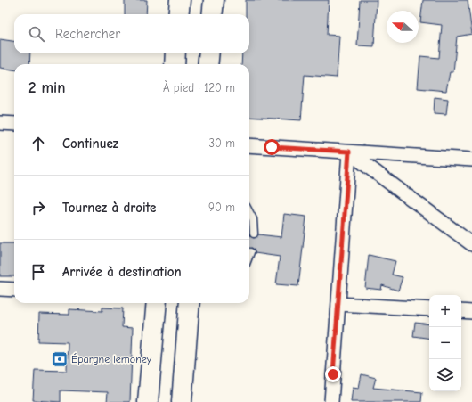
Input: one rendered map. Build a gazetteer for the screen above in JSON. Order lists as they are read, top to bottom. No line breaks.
{"places":{"bank":["Épargne lemoney"]},"north":"left","page":{"search":"Rechercher","heading":["2 min","À pied · 120 m"],"list":[["Continuez","30 m"],["Tournez à droite","90 m"],"Arrivée à destination"],"map_buttons":["+","−"]}}
